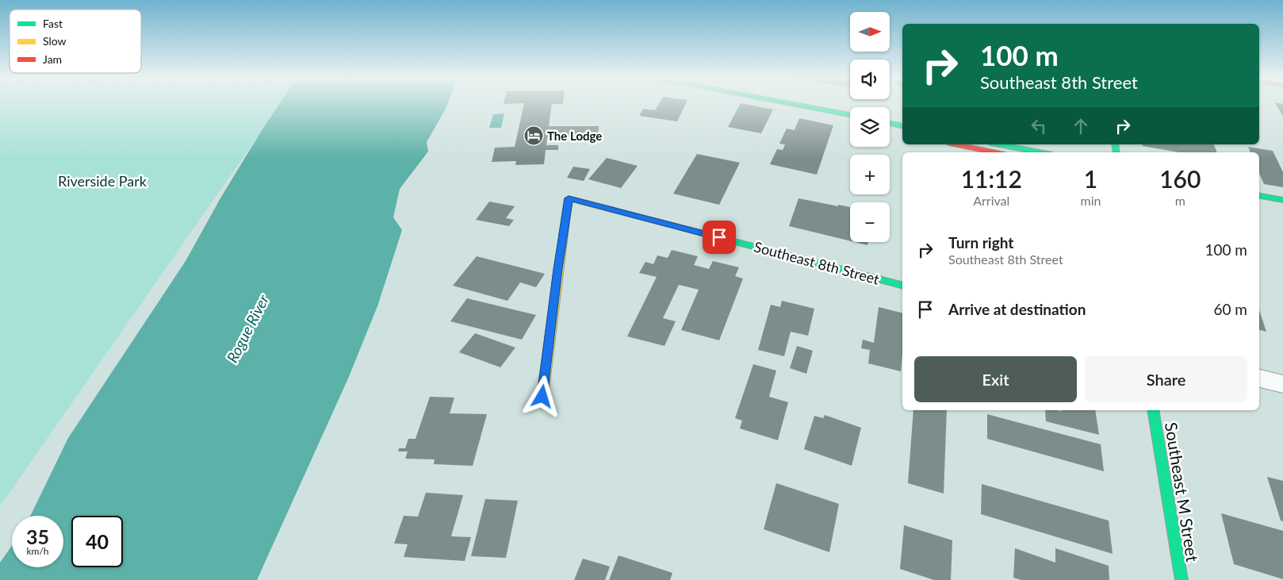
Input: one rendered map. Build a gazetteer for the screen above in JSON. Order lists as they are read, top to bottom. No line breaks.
{"streets":{"main road":["Southeast 8th Street","Southeast M Street"]},"water":["Rogue River"],"parks":["Riverside Park"],"places":{"hotel":["The Lodge"]},"legend":["Fast","Slow","Jam"],"north":"right","page":{"map_buttons":["+","−"],"turn":["100 m","Southeast 8th Street"],"eta":["11:12","Arrival","1","min","160","m"],"list":[{"name":"Turn right","note":"Southeast 8th Street","value":"100 m"},{"name":"Arrive at destination","value":"60 m"}],"buttons":["Exit","Share"],"speed":"35 km/h","limit":"40"}}
